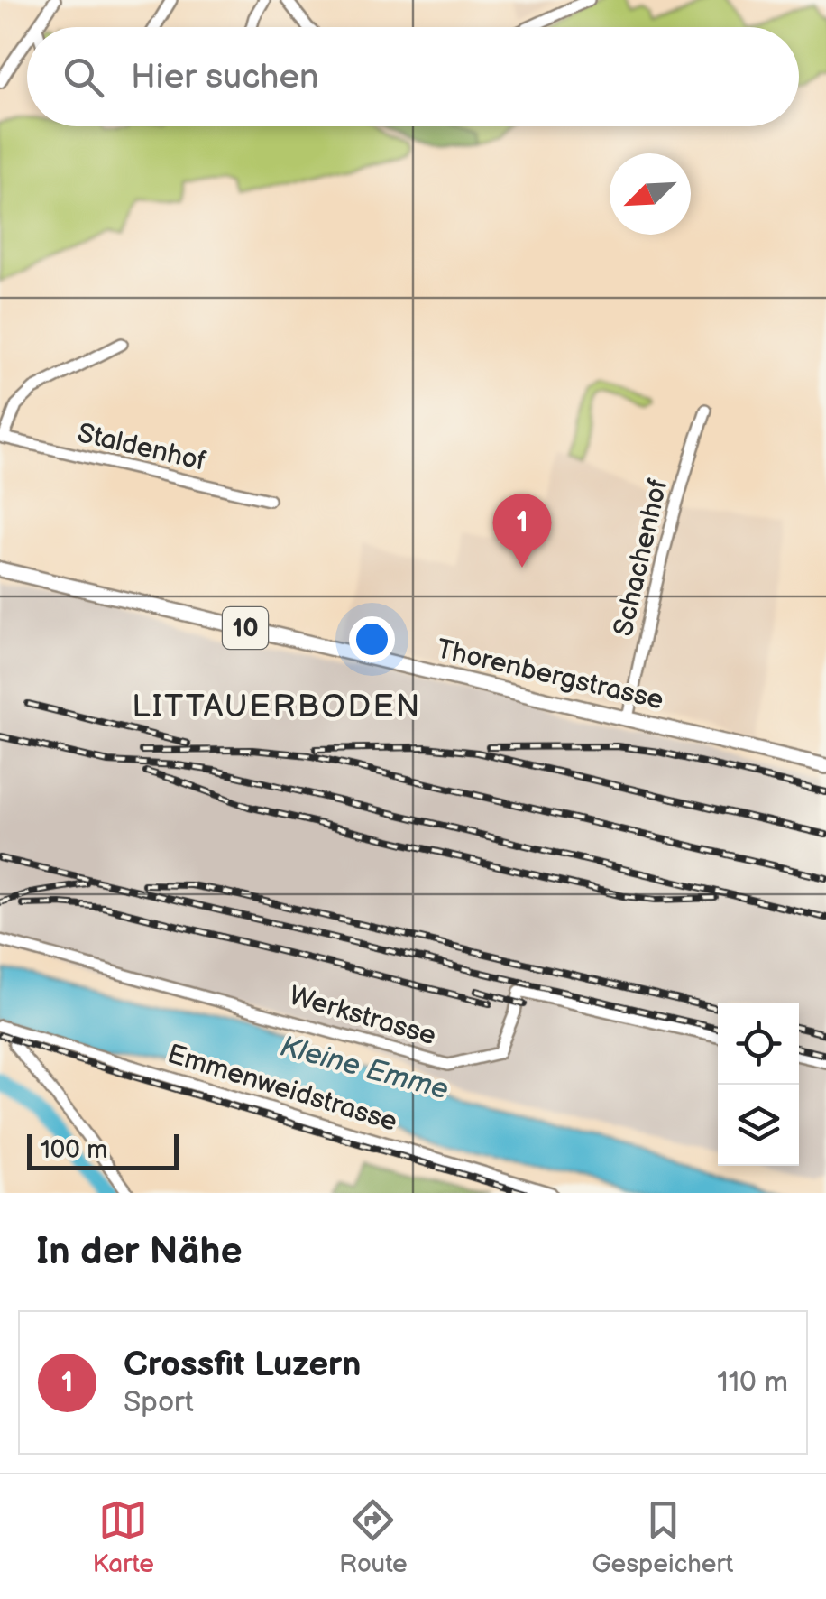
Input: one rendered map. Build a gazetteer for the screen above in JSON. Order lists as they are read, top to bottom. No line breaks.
{"streets":{"main road":["10","Thorenbergstrasse"],"street":["Staldenhof","Schachenhof","Werkstrasse","Emmenweidstrasse"]},"crossings":[["Schachenhof","Thorenbergstrasse"]],"districts":["LITTAUERBODEN"],"water":["Kleine Emme"],"scale_bar":"100 m","north":"bottom left","page":{"search":"Hier suchen","pins":"1","scale":"100 m","heading":"In der Nähe","list":[{"mark":"1","name":"Crossfit Luzern","note":"Sport","value":"110 m"}],"nav":["Karte","Route","Gespeichert"]}}
